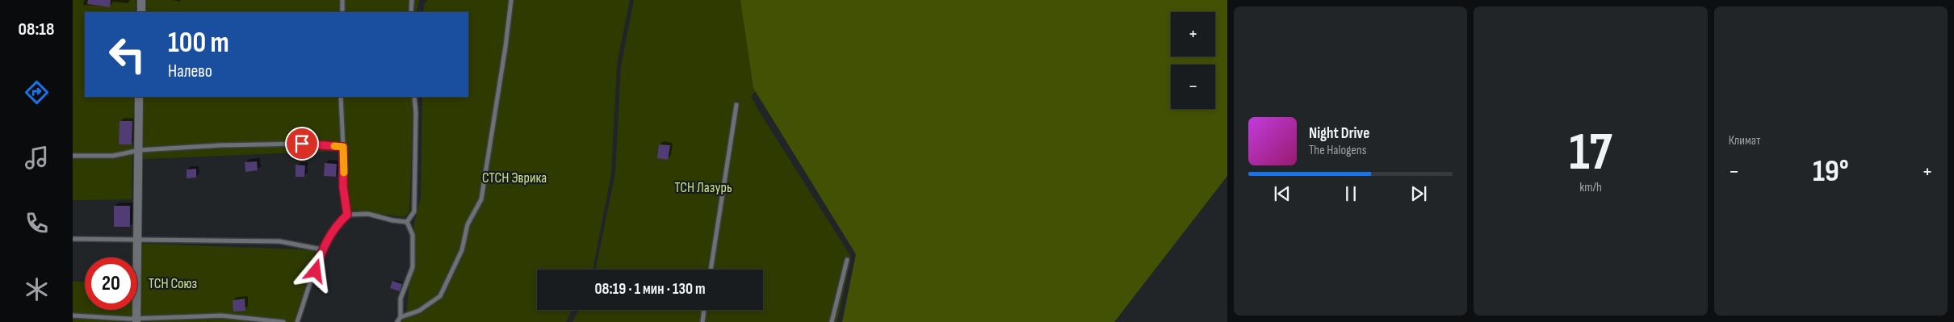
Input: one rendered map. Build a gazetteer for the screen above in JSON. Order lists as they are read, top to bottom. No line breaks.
{"parks":["СТСН Эврика","ТСН Лазурь","ТСН Союз"],"page":{"tabs":"08:18","tile":[["17","km/h"],"Климат"],"map_buttons":["+","−"],"turn":["100 m","Налево"],"song":["Night Drive","The Halogens"],"heat":["−","19°","+"],"limit":"20","trip":"08:19 · 1 мин · 130 m"}}
